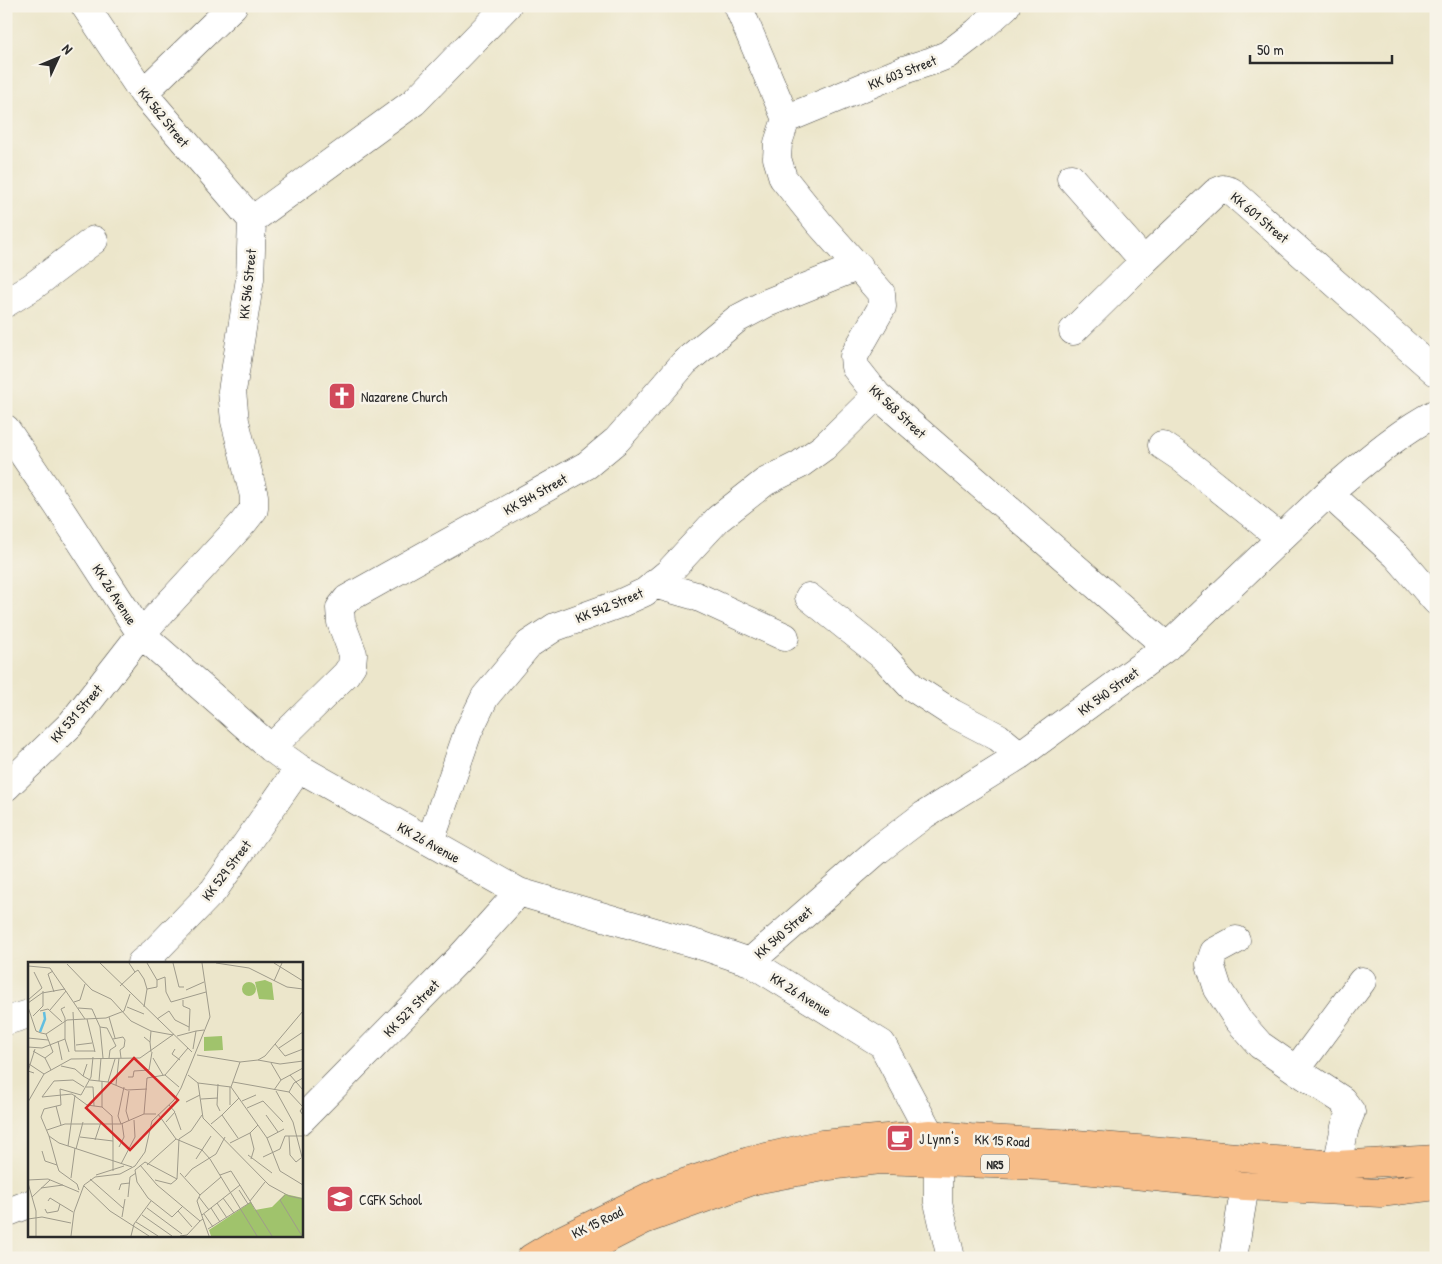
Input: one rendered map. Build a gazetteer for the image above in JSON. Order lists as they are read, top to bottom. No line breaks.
{"streets":{"highway":["KK 15 Road","NR5"],"street":["KK 603 Street","KK 562 Street","KK 601 Street","KK 546 Street","KK 568 Street","KK 544 Street","KK 26 Avenue","KK 542 Street","KK 540 Street","KK 531 Street","KK 529 Street","KK 527 Street"]},"crossings":[["KK 603 Street","KK 568 Street"],["KK 562 Street","KK 546 Street"],["KK 546 Street","KK 26 Avenue"],["KK 546 Street","KK 531 Street"],["KK 568 Street","KK 544 Street"],["KK 568 Street","KK 542 Street"],["KK 568 Street","KK 540 Street"],["KK 544 Street","KK 26 Avenue"],["KK 26 Avenue","KK 542 Street"],["KK 26 Avenue","KK 540 Street"],["KK 26 Avenue","KK 531 Street"],["KK 26 Avenue","KK 529 Street"],["KK 26 Avenue","KK 527 Street"],["KK 26 Avenue","KK 15 Road"]],"places":{"church":["Nazarene Church"],"cafe":["J Lynn's"],"school or university":["CGFK School"]},"scale_bar":"50 m","north":"top right"}
